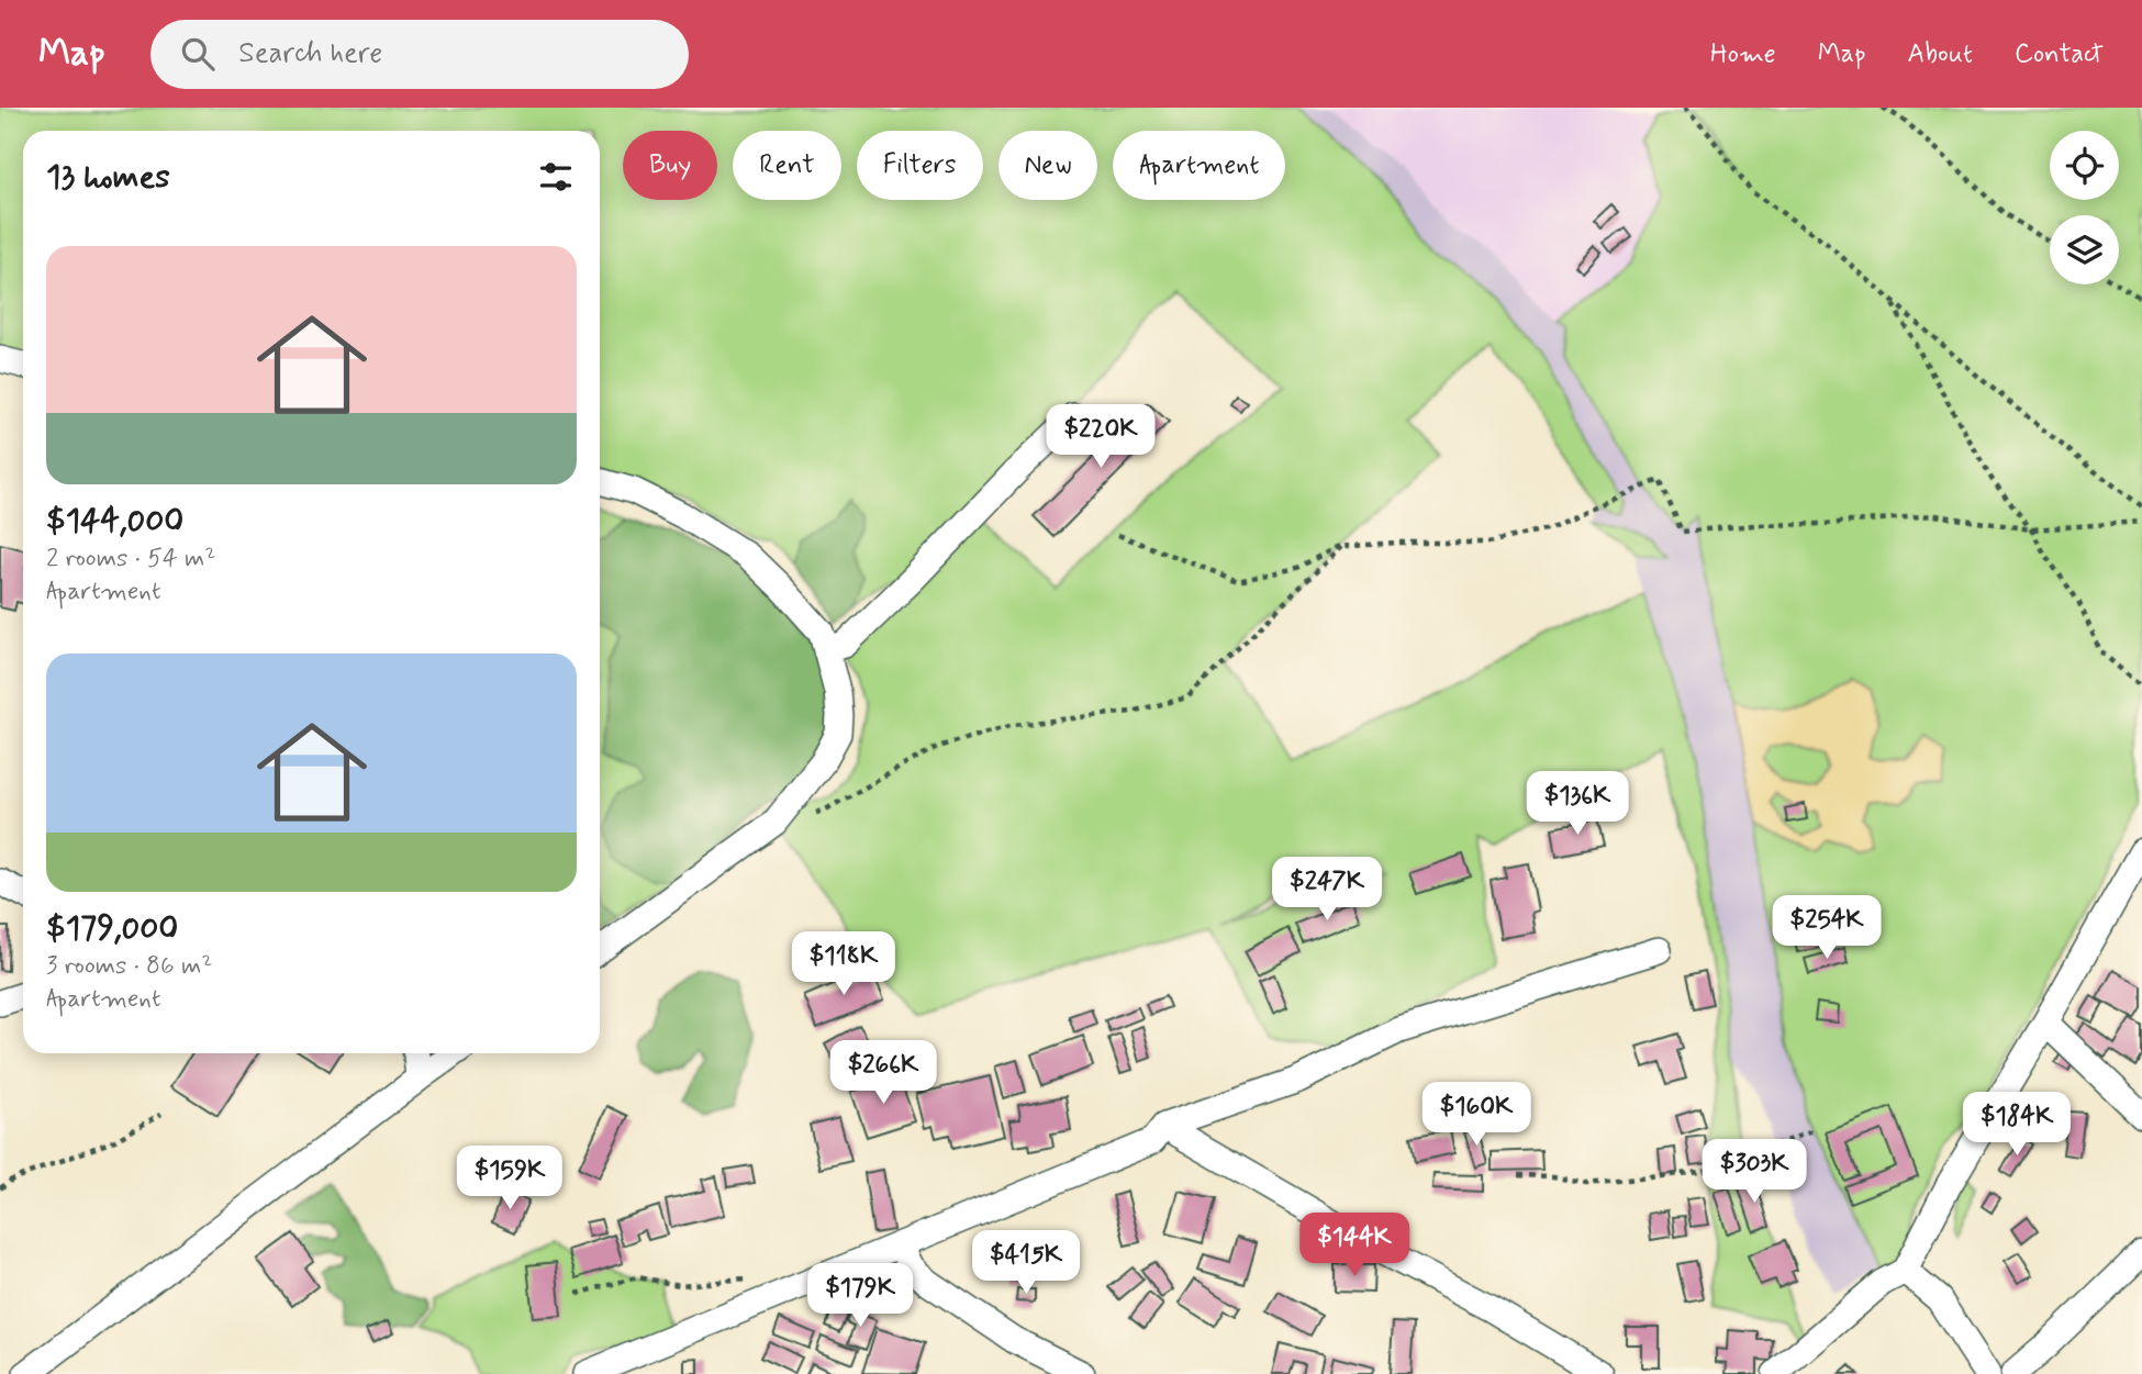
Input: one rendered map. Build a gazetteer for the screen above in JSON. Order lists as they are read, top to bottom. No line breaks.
{"page":{"header":"Map","search":"Search here","nav":["Home","Map","About","Contact"],"chip":["Buy","Rent","Filters","New","Apartment"],"heading":"13 homes","list":[{"name":"$144,000","note":"2 rooms · 54 m² · Apartment"},{"name":"$179,000","note":"3 rooms · 86 m² · Apartment"}],"price":["$220K","$136K","$247K","$254K","$118K","$266K","$160K","$184K","$303K","$159K","$144K","$415K","$179K"]}}
